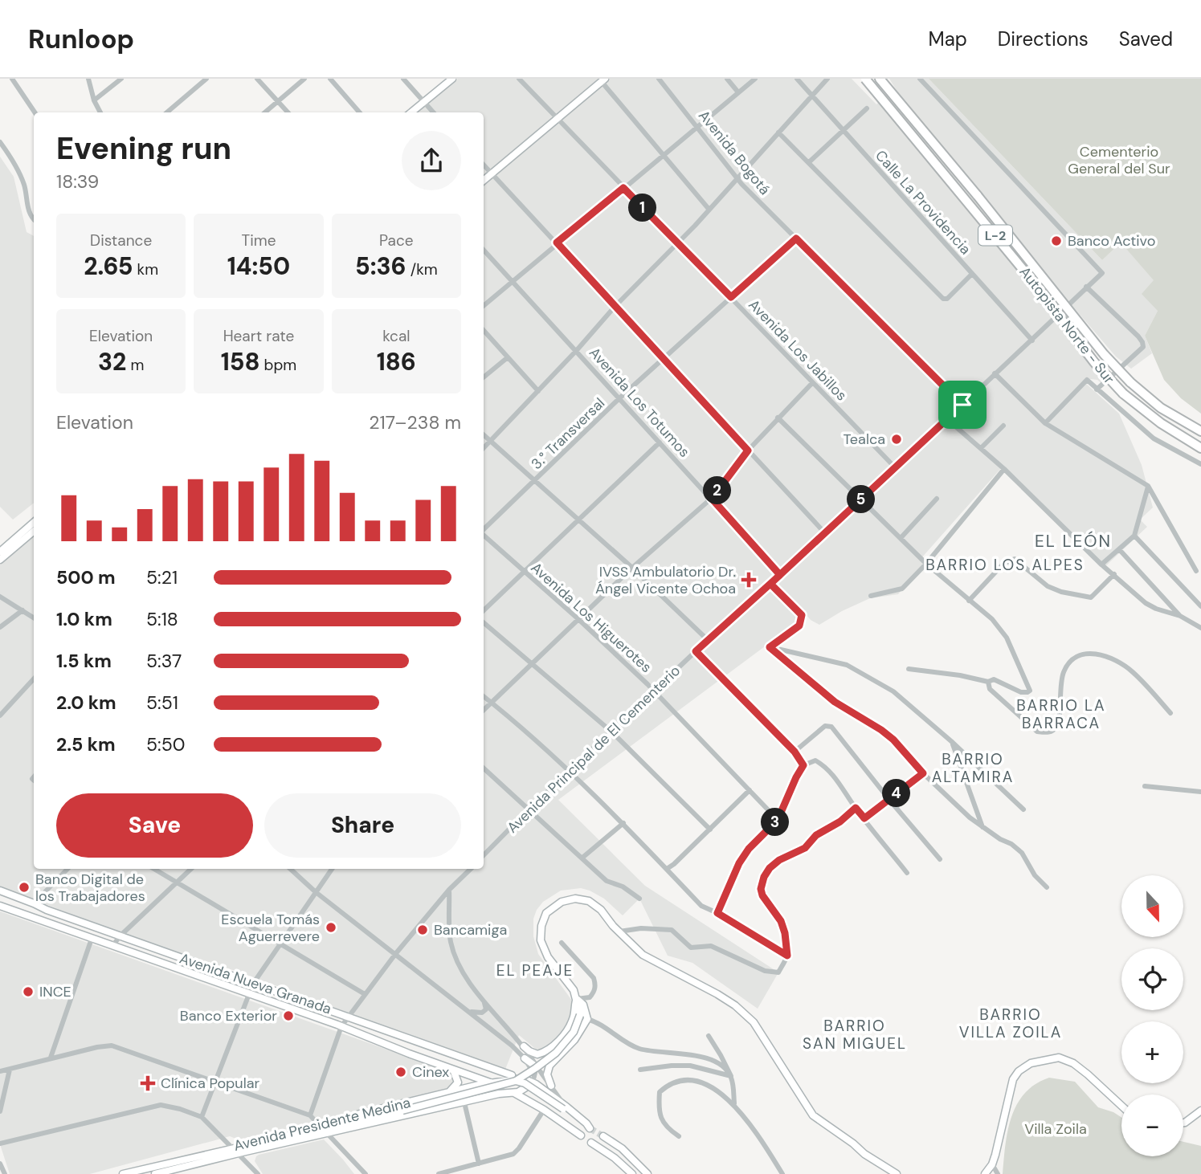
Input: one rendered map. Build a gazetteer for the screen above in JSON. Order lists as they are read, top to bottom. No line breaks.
{"streets":{"highway":["L-2","Autopista Norte - Sur"],"street":["Avenida Bogotá","Calle La Providencia","Avenida Los Jabillos","Avenida Los Totumos","3.° Transversal","Avenida Los Higuerotes","Avenida Principal de El Cementerio","Avenida Nueva Granada","Avenida Presidente Medina"]},"crossings":[["Avenida Bogotá","3.° Transversal"],["Avenida Bogotá","Avenida Principal de El Cementerio"],["Calle La Providencia","Avenida Principal de El Cementerio"],["Avenida Los Jabillos","3.° Transversal"],["Avenida Los Jabillos","Avenida Principal de El Cementerio"],["Avenida Los Totumos","3.° Transversal"],["Avenida Los Totumos","Avenida Principal de El Cementerio"],["Avenida Los Higuerotes","Avenida Principal de El Cementerio"],["Avenida Nueva Granada","Avenida Presidente Medina"]],"districts":["EL LEÓN","BARRIO LOS ALPES","BARRIO LA BARRACA","BARRIO ALTAMIRA","EL PEAJE","BARRIO VILLA ZOILA","BARRIO SAN MIGUEL"],"parks":["Cementerio General del Sur","Villa Zoila"],"places":{"other":["Banco Activo","Tealca","Banco Digital de los Trabajadores","Escuela Tomás Aguerrevere","Bancamiga","INCE","Banco Exterior","Cinex"],"health":["IVSS Ambulatorio Dr. Ángel Vicente Ochoa","Clínica Popular"]},"north":"bottom","page":{"header":"Runloop","nav":["Map","Directions","Saved"],"heading":["Evening run","18:39"],"pins":["1","2","5","4","3"],"stats":[["Distance","2.65 km"],["Time","14:50"],["Pace","5:36 /km"],["Elevation","32 m"],["Heart rate","158 bpm"],["kcal","186"]],"chart":["Elevation","217–238 m"],"list":[{"name":"500 m","note":"5:21"},{"name":"1.0 km","note":"5:18"},{"name":"1.5 km","note":"5:37"},{"name":"2.0 km","note":"5:51"},{"name":"2.5 km","note":"5:50"}],"buttons":["Save","Share"],"map_buttons":["+","−"]}}
